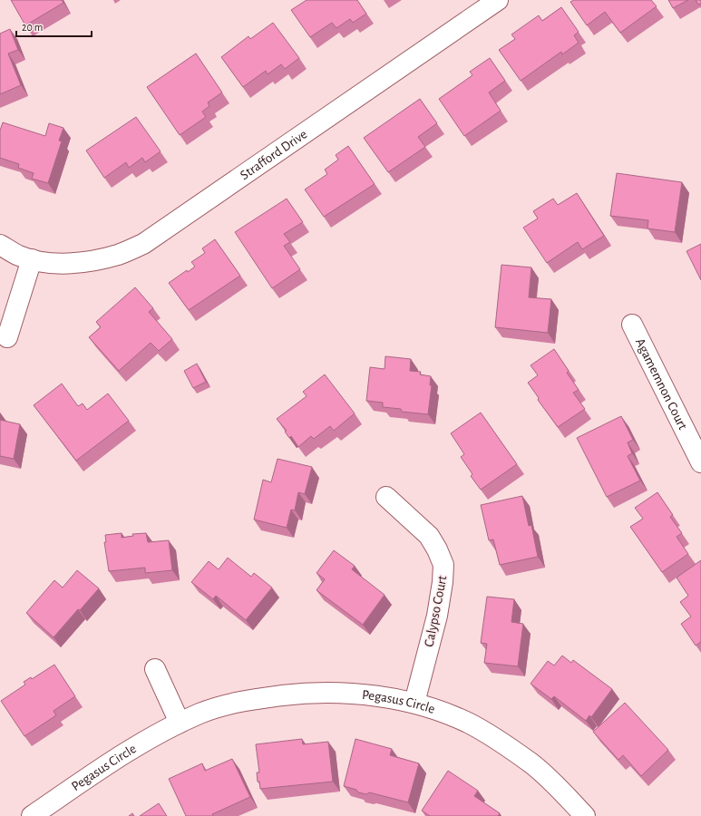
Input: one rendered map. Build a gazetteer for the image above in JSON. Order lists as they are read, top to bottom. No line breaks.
{"streets":{"street":["Strafford Drive","Agamemnon Court","Calypso Court","Pegasus Circle"]},"crossings":[["Calypso Court","Pegasus Circle"]],"scale_bar":"20 m"}
